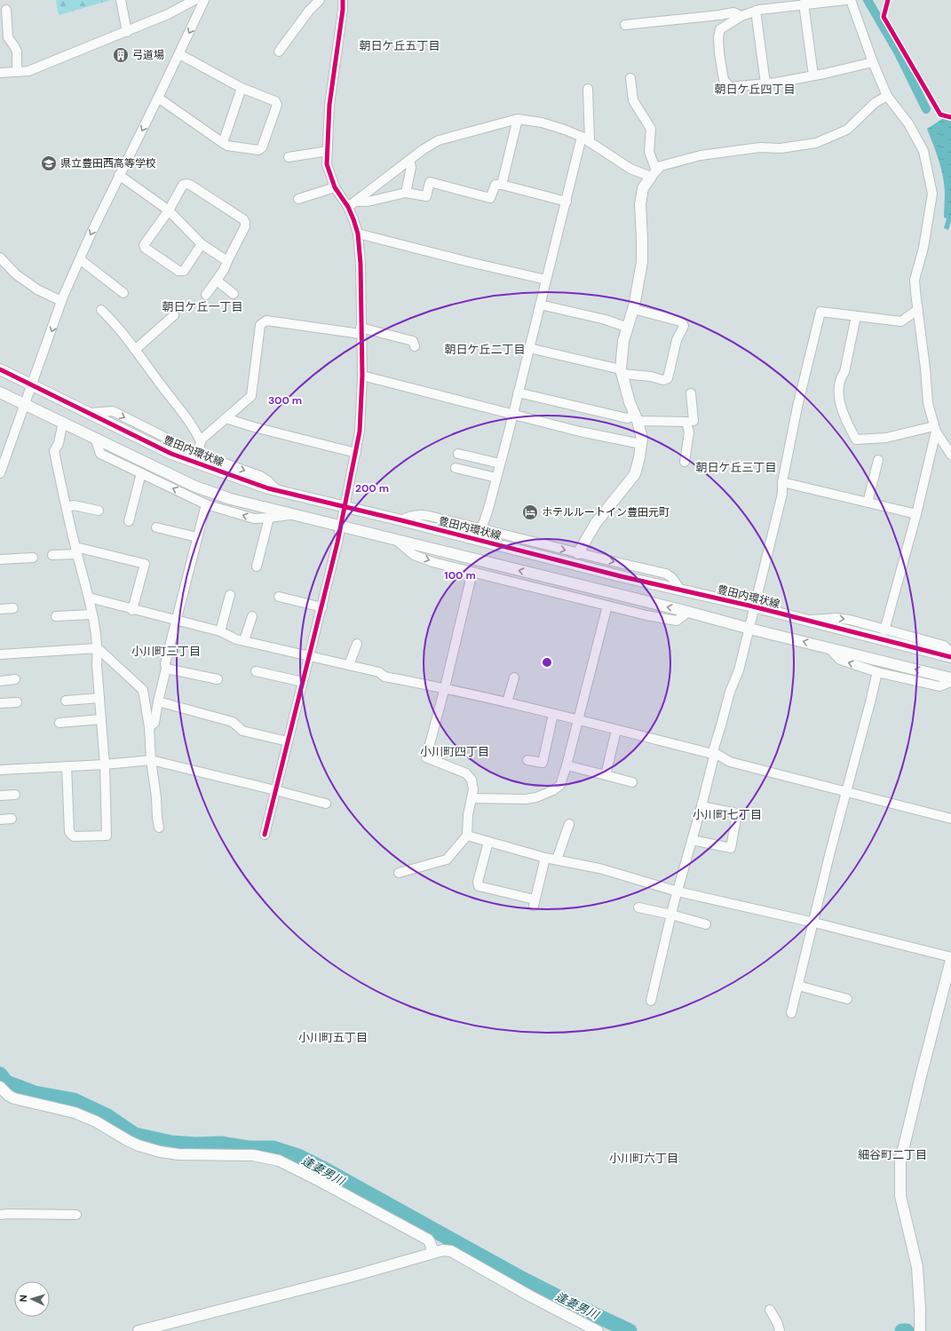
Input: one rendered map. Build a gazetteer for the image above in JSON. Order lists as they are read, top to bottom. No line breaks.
{"streets":{"street":["豊田内環状線"]},"districts":["朝日ケ丘五丁目","朝日ケ丘四丁目","朝日ケ丘一丁目","朝日ケ丘二丁目","朝日ケ丘三丁目","小川町三丁目","小川町四丁目","小川町七丁目","小川町五丁目","細谷町二丁目","小川町六丁目"],"water":["逢妻男川"],"places":{"building":["弓道場"],"school or university":["県立豊田西高等学校"],"hotel":["ホテルルートイン豊田元町"]},"north":"left","rings":["300 m","200 m","100 m"]}
